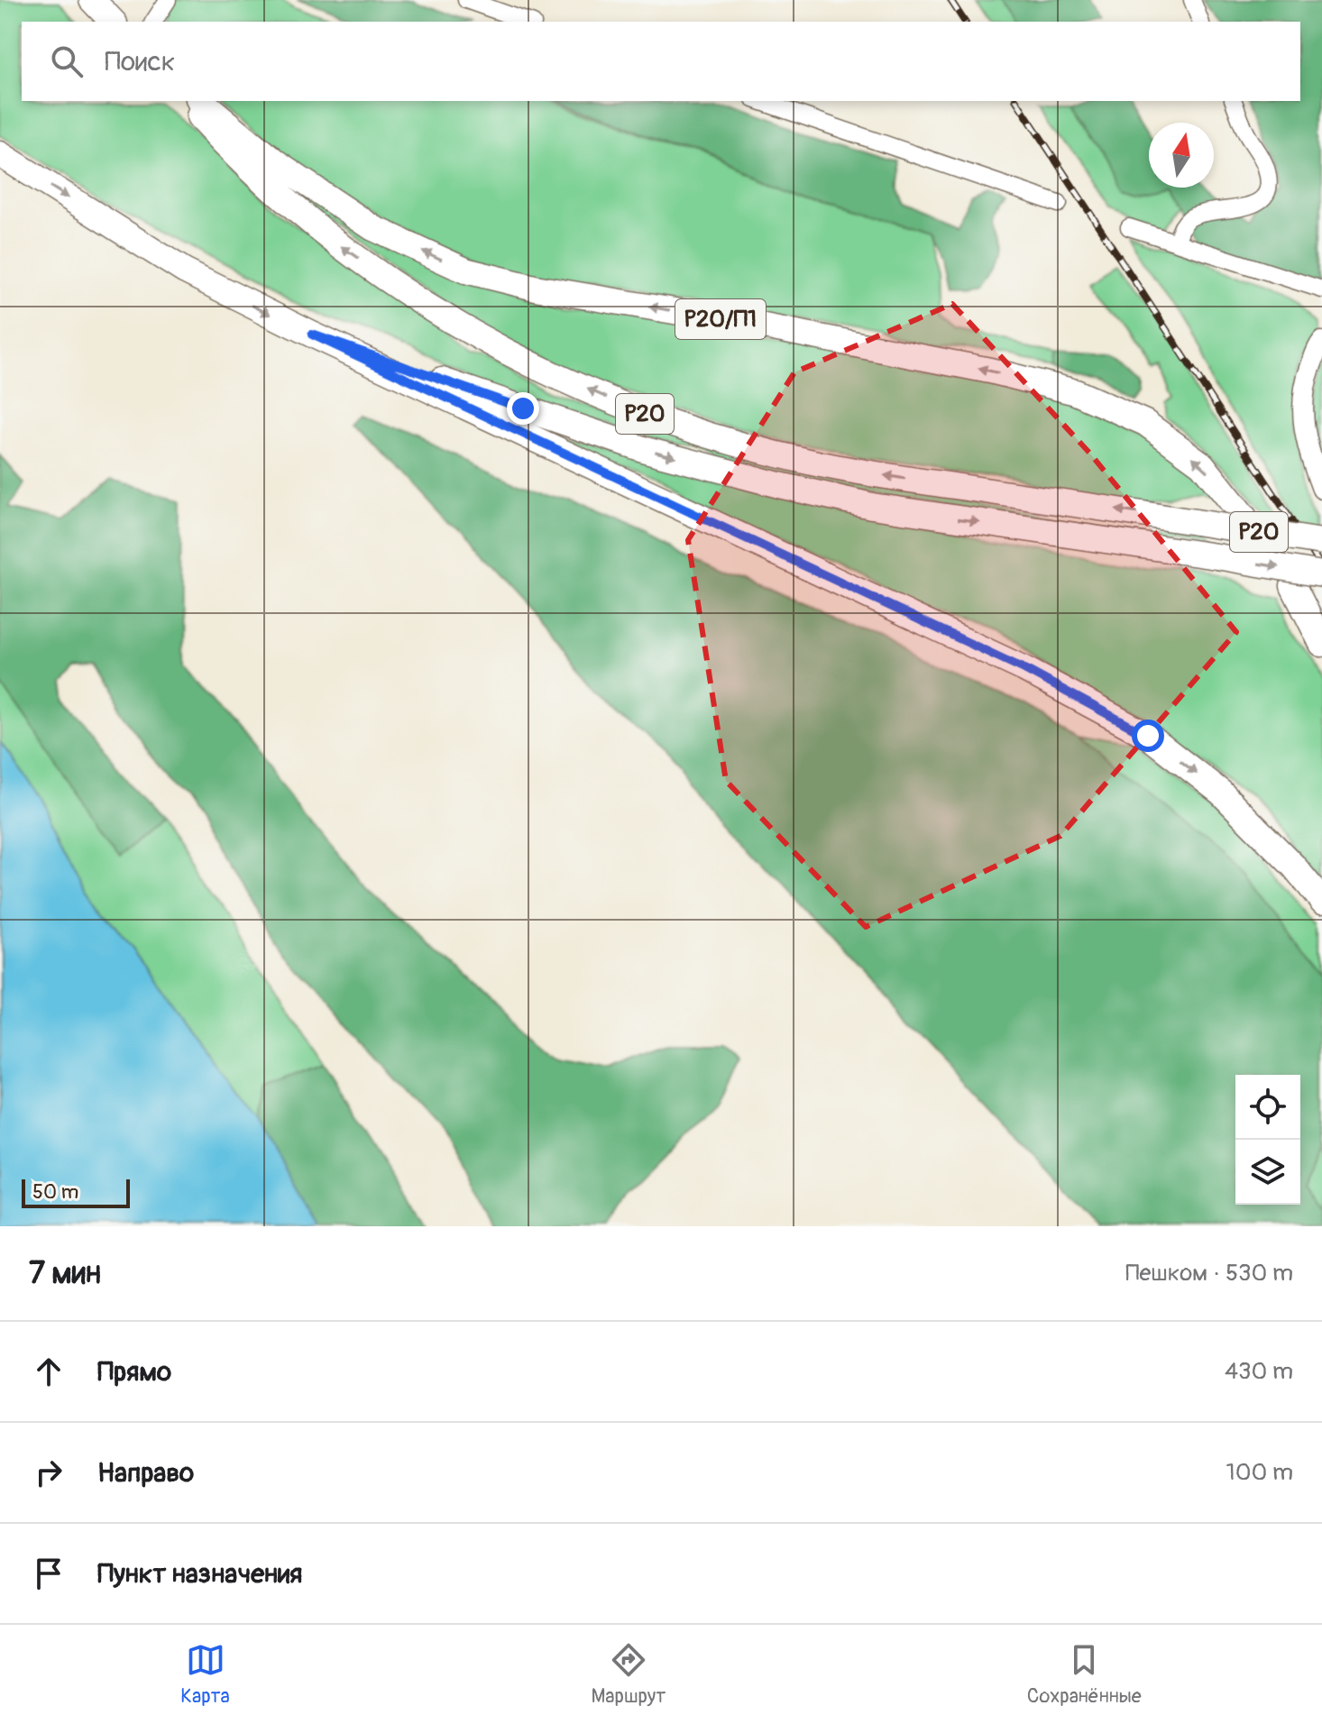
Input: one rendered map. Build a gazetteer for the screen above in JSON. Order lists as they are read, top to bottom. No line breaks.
{"streets":{"main road":["Р20/П1","Р20"]},"scale_bar":"50 m","north":"top","page":{"search":"Поиск","scale":"50 m","heading":["7 мин","Пешком · 530 m"],"list":[["Прямо","430 m"],["Направо","100 m"],"Пункт назначения"],"nav":["Карта","Маршрут","Сохранённые"]}}
